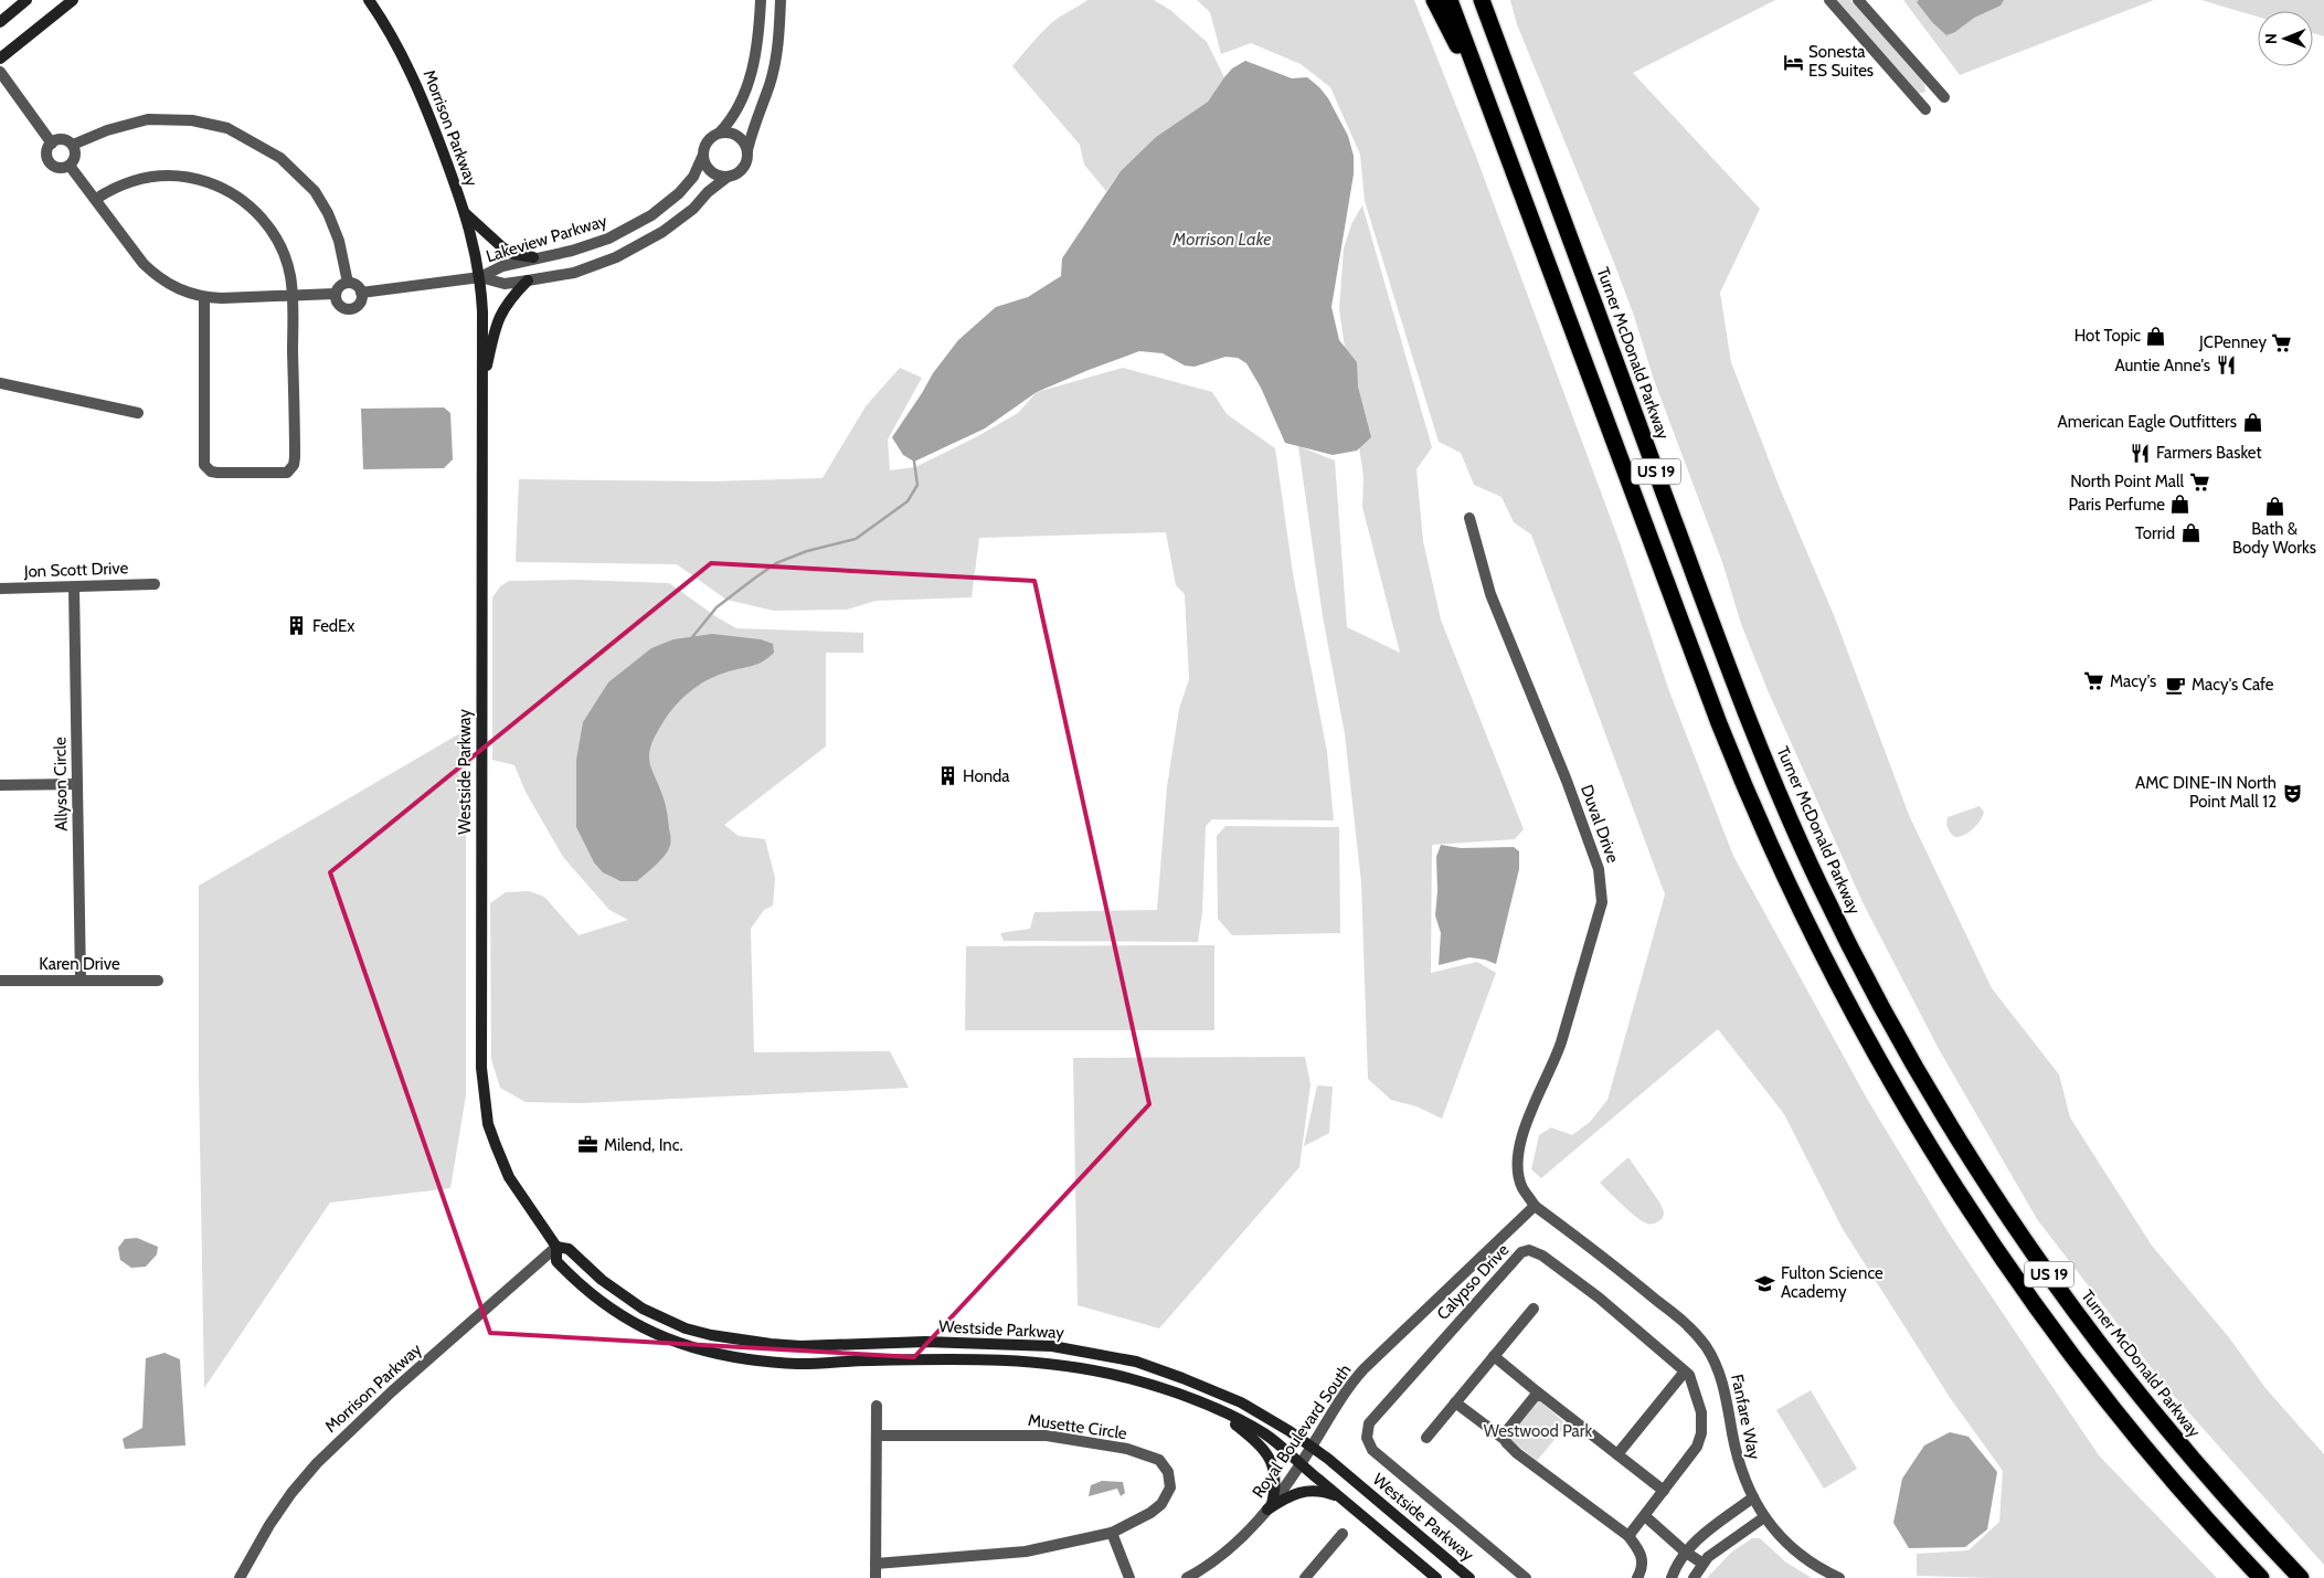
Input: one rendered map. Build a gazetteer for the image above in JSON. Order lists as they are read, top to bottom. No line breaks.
{"streets":{"highway":["Turner McDonald Parkway","US 19"],"main road":["Morrison Parkway","Westside Parkway"],"street":["Lakeview Parkway","Jon Scott Drive","Allyson Circle","Duval Drive","Karen Drive","Calypso Drive","Fanfare Way","Musette Circle","Royal Boulevard South"]},"crossings":[["Morrison Parkway","Lakeview Parkway"],["Morrison Parkway","Westside Parkway"],["Lakeview Parkway","Westside Parkway"],["Jon Scott Drive","Allyson Circle"],["Westside Parkway","Royal Boulevard South"],["Allyson Circle","Karen Drive"],["Duval Drive","Fanfare Way"],["Duval Drive","Royal Boulevard South"],["Fanfare Way","Royal Boulevard South"]],"water":["Morrison Lake"],"parks":["Westwood Park"],"places":{"hotel":["Sonesta ES Suites"],"shop":["Hot Topic","American Eagle Outfitters","Paris Perfume","Bath & Body Works","Torrid"],"supermarket":["JCPenney","North Point Mall","Macy's"],"restaurant":["Auntie Anne's","Farmers Basket"],"building":["FedEx","Honda"],"cafe":["Macy's Cafe"],"theatre":["AMC DINE-IN North Point Mall 12"],"office":["Milend, Inc."],"school or university":["Fulton Science Academy"]},"north":"left"}
